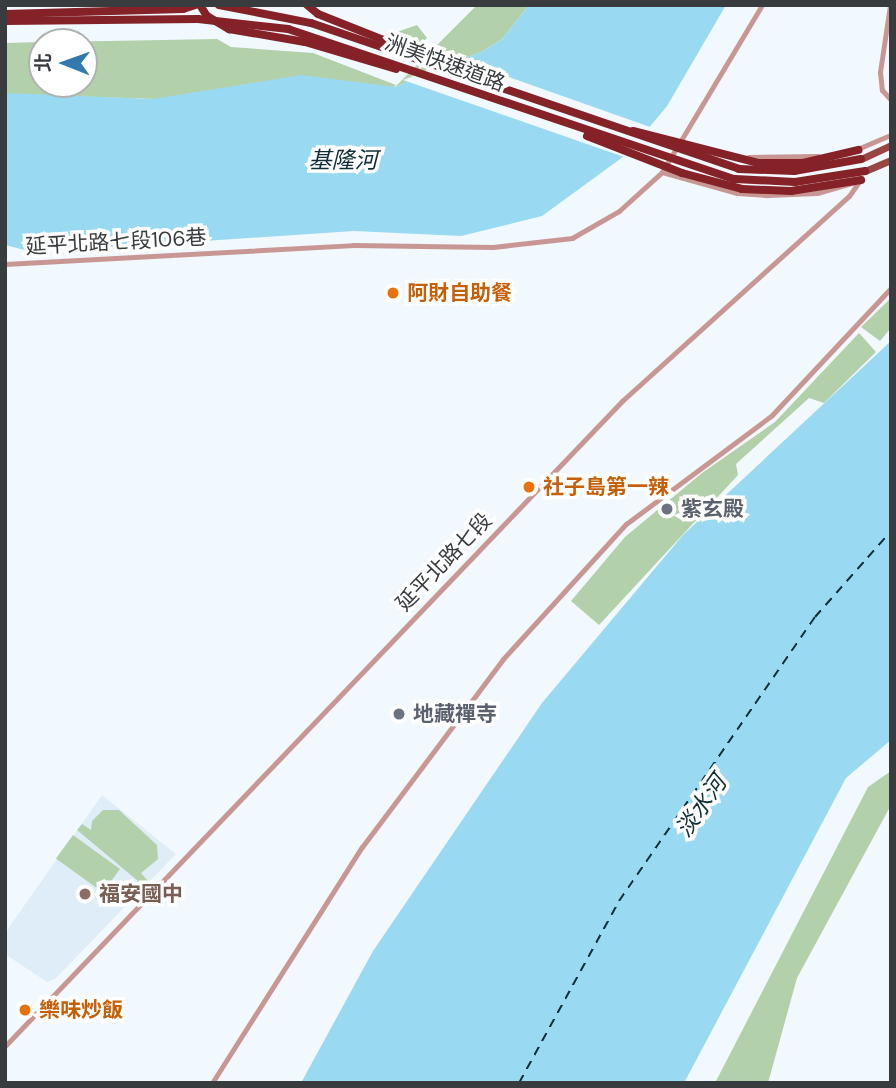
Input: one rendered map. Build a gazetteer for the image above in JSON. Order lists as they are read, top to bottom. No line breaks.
{"streets":{"highway":["洲美快速道路"],"street":["延平北路七段106巷","延平北路七段"]},"water":["基隆河","淡水河"],"places":["阿財自助餐","社子島第一辣","紫玄殿","地藏禪寺","福安國中","樂味炒飯"],"north":"left"}
